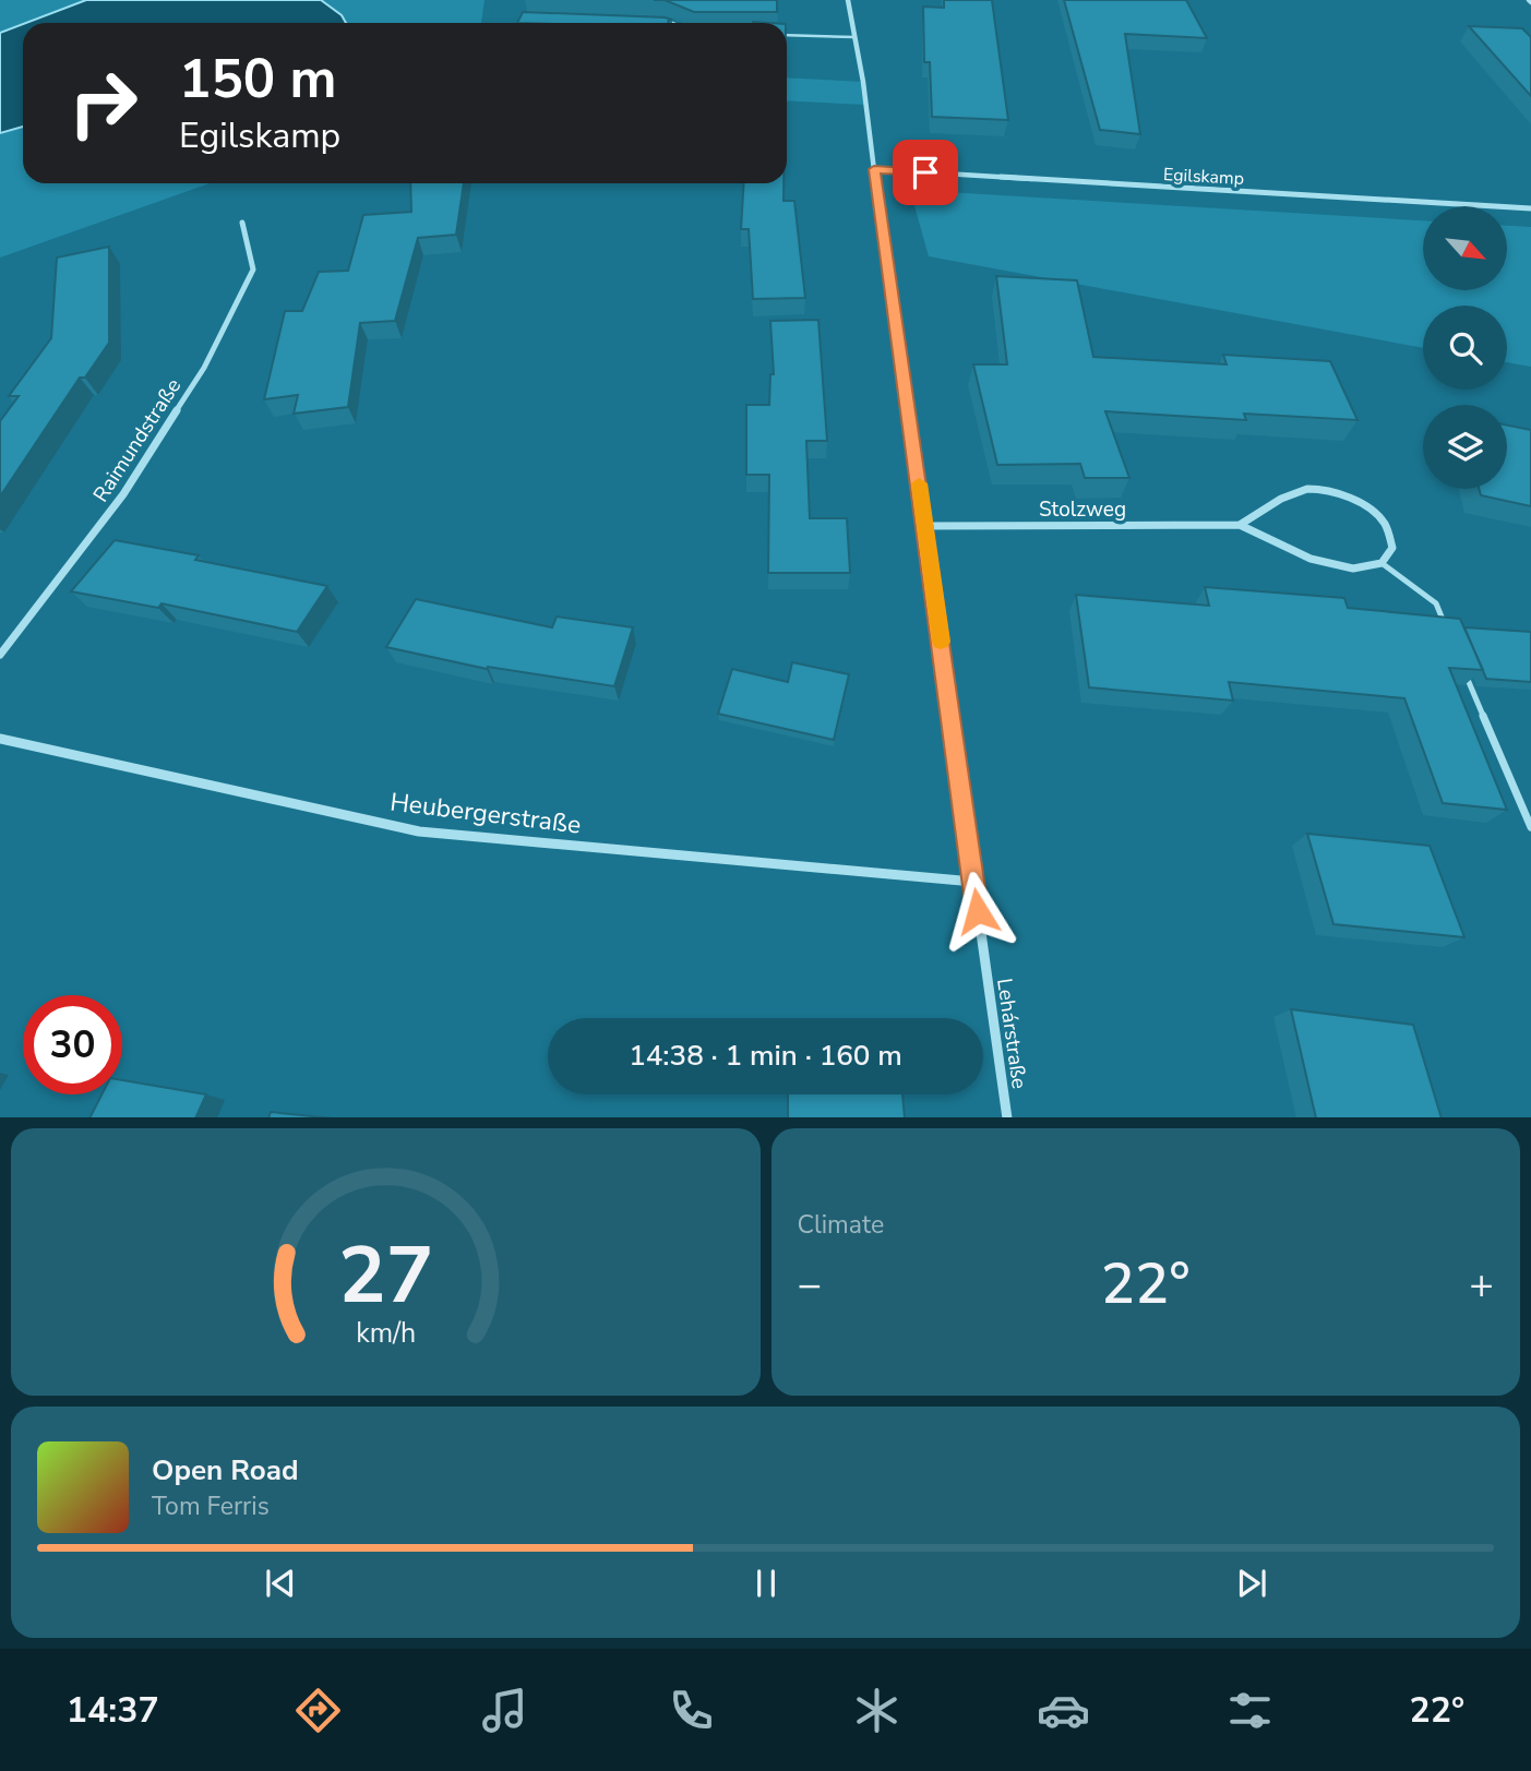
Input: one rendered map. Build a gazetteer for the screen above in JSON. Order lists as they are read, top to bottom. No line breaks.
{"streets":{"street":["Egilskamp","Raimundstraße","Stolzweg","Heubergerstraße","Lehárstraße"]},"crossings":[["Egilskamp","Lehárstraße"],["Stolzweg","Lehárstraße"],["Heubergerstraße","Lehárstraße"]],"north":"bottom right","page":{"turn":["150 m","Egilskamp"],"limit":"30","trip":"14:38 · 1 min · 160 m","tile":"Climate","heat":["−","22°","+"],"song":["Open Road","Tom Ferris"],"tabs":["14:37","22°"],"gauge":["27","km/h"]}}
